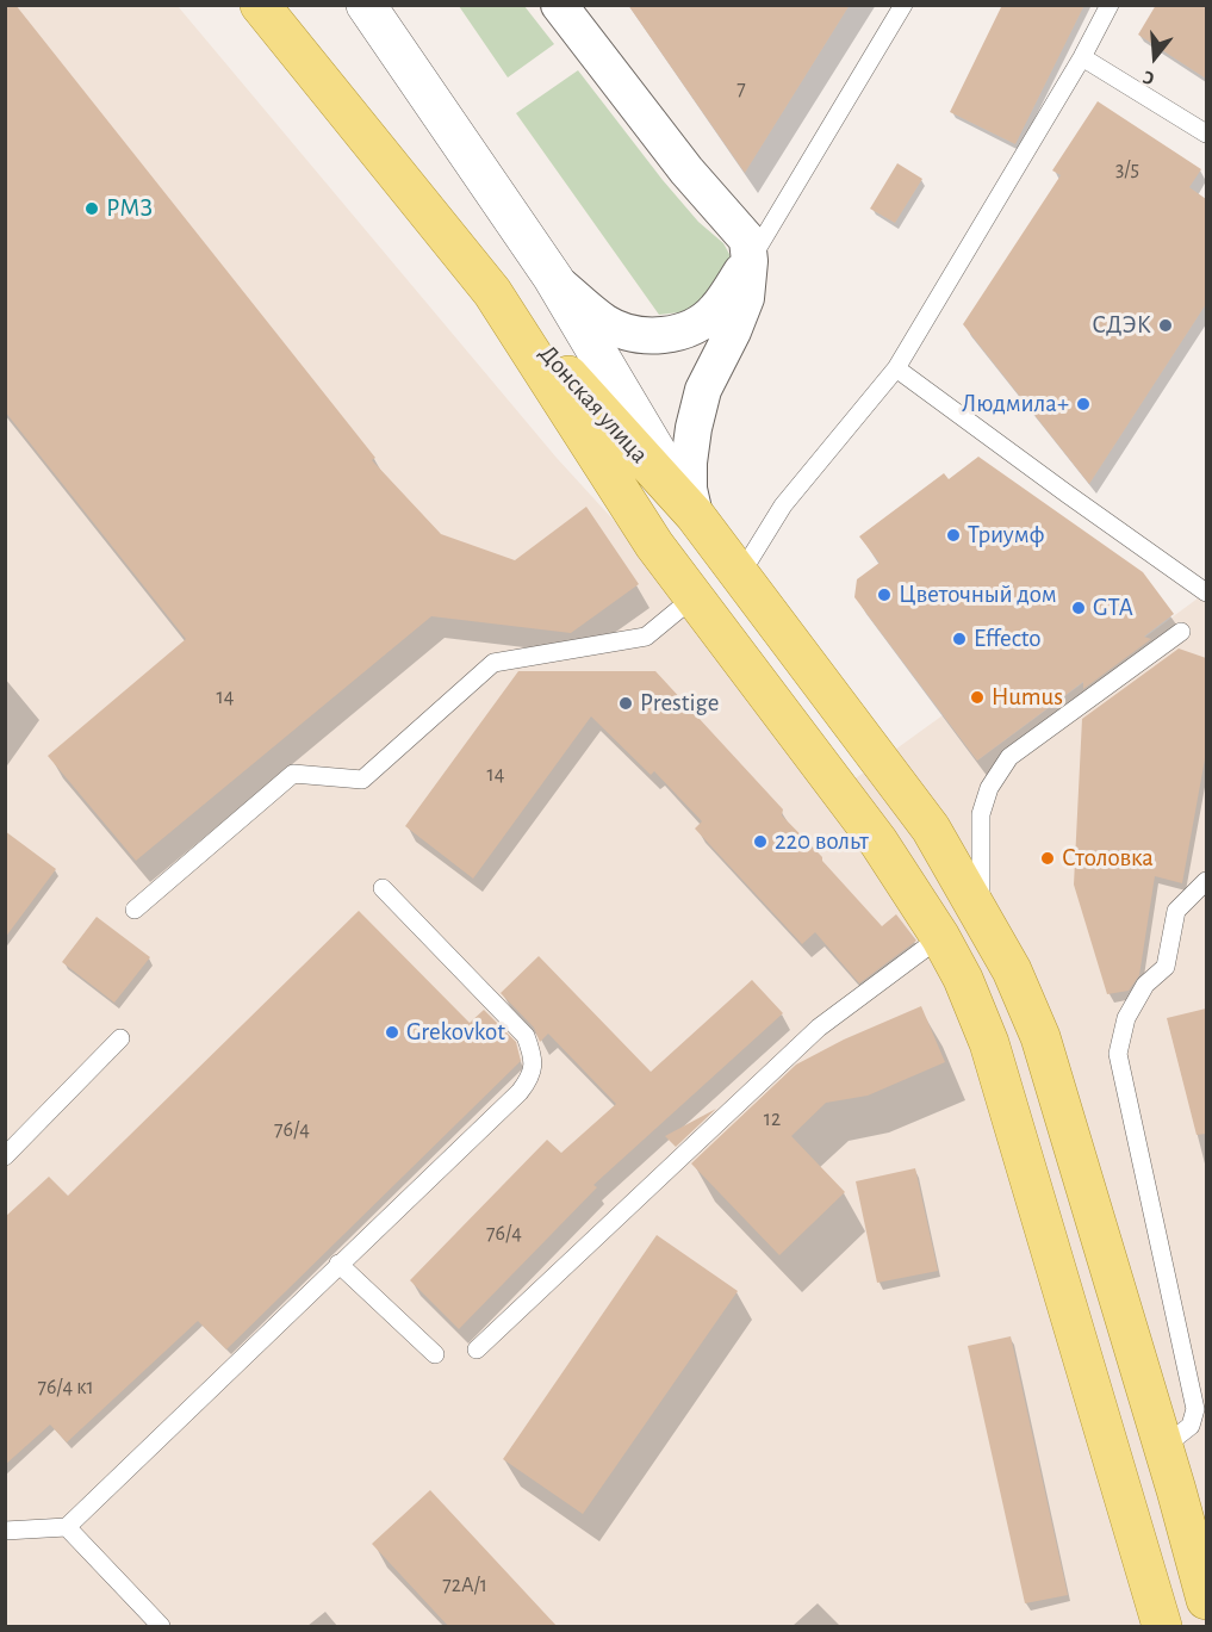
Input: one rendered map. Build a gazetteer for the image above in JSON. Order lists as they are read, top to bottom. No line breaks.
{"streets":{"main road":["Донская улица"]},"places":["РМЗ","СДЭК","Людмила+","Триумф","Цветочный дом","GTA","Effecto","Humus","Prestige","220 вольт","Столовка","Grekovkot"],"house_numbers":["7","3/5","14","14","12","76/4","76/4","76/4 к1","72А/1"],"north":"bottom"}
